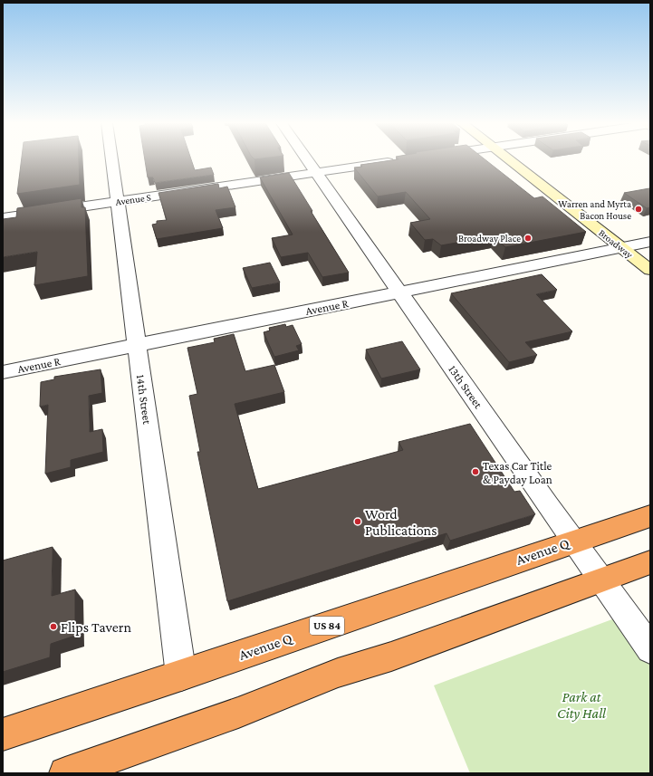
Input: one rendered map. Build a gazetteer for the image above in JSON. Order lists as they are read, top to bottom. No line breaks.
{"streets":{"highway":["Avenue Q","US 84"],"main road":["Broadway"],"street":["Avenue S","Avenue R","13th Street","14th Street"]},"crossings":[["Avenue S","13th Street"],["Avenue S","14th Street"],["Broadway","Avenue R"],["Avenue R","13th Street"],["Avenue R","14th Street"],["13th Street","Avenue Q"],["14th Street","Avenue Q"]],"parks":["Park at City Hall"],"places":["Warren and Myrta Bacon House","Broadway Place","Texas Car Title & Payday Loan","Word Publications","Flips Tavern"]}
